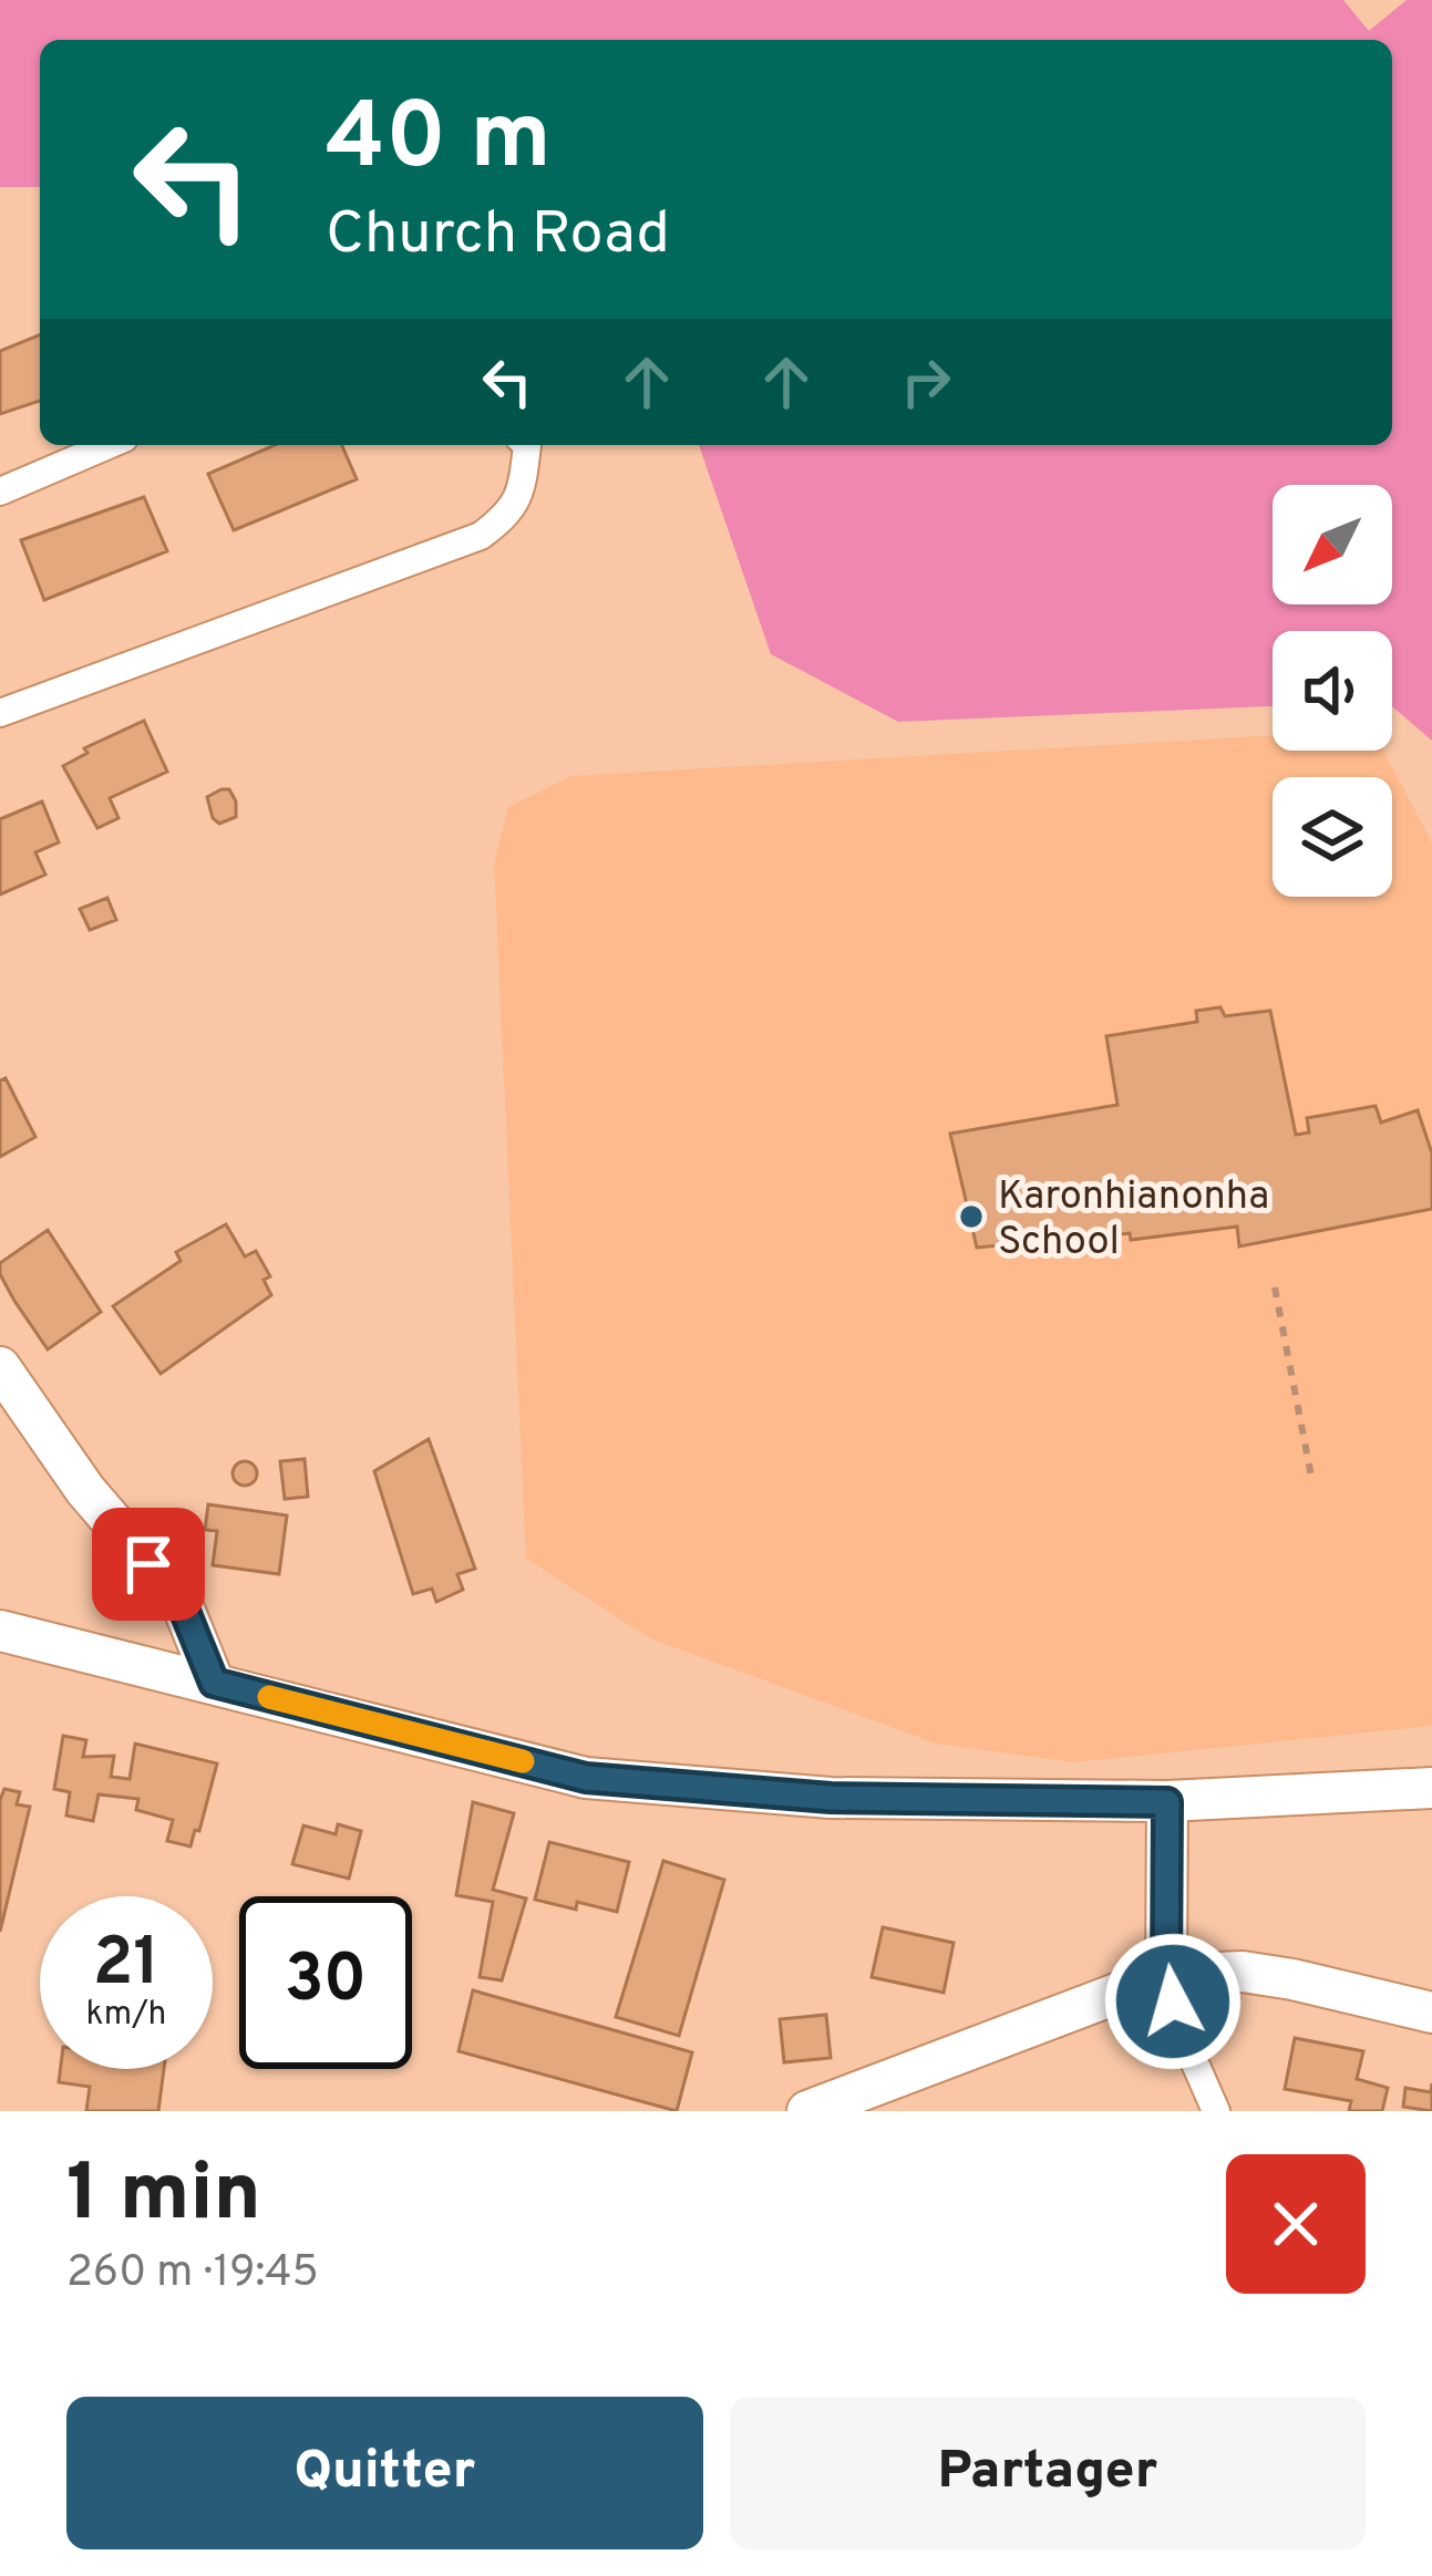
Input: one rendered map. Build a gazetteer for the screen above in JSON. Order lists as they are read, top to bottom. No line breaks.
{"places":["Karonhianonha School"],"north":"bottom left","page":{"turn":["40 m","Church Road"],"speed":"21 km/h","limit":"30","heading":["1 min","260 m · 19:45"],"buttons":["Quitter","Partager"]}}
